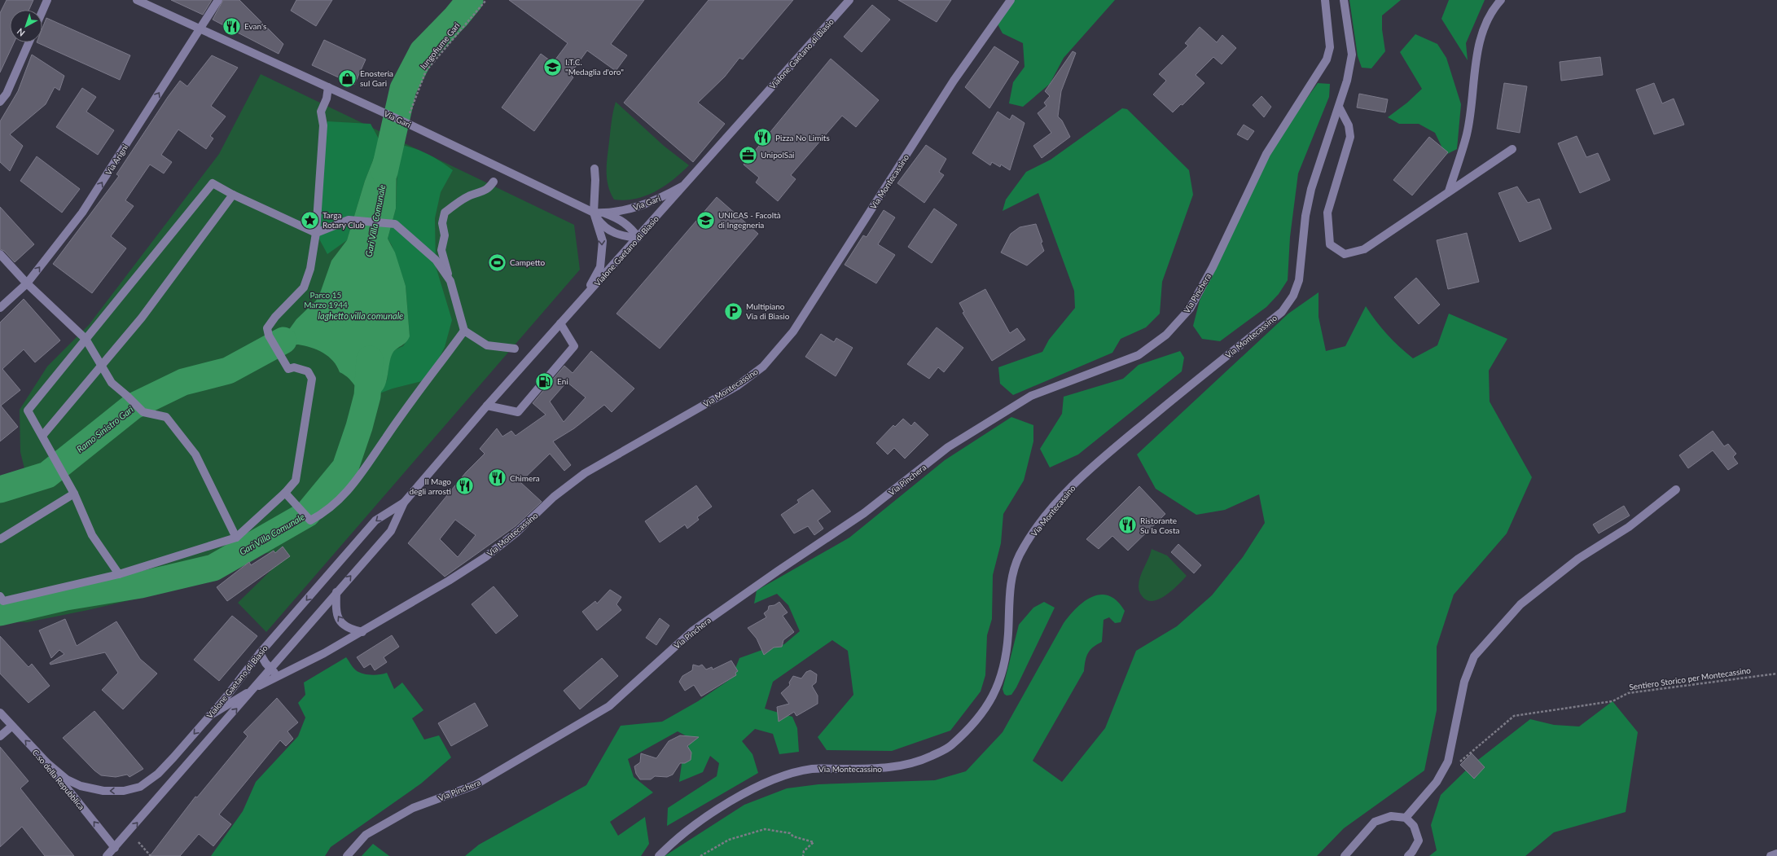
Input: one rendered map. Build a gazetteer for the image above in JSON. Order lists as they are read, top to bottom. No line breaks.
{"streets":{"street":["Vialone Gaetano di Biasio","Via Gari","Via Arigni","Via Montecassino","Via Pinchera","C.so della Repubblica"],"path":["lungofiume Gari","Sentiero Storico per Montecassino"]},"crossings":[["lungofiume Gari","Via Gari"],["Vialone Gaetano di Biasio","Via Gari"],["Vialone Gaetano di Biasio","Via Montecassino"],["Vialone Gaetano di Biasio","C.so della Repubblica"],["Via Gari","Via Arigni"]],"one_way":["Via Arigni","C.so della Repubblica"],"water":["Gari Villa Comunale","laghetto villa comunale","Ramo Sinistro Gari"],"parks":["Parco 15 Marzo 1944"],"places":{"restaurant":["Evan's","Pizza No Limits","Chimera","Il Mago degli arrosti","Ristorante Su la Costa"],"school or university":["I.T.C. \"Medaglia d'oro\"","UNICAS - Facoltà di Ingegneria"],"shop":["Enosteria sul Gari"],"office":["UnipolSai"],"place":["Targa Rotary Club"],"sports":["Campetto"],"parking":["Multipiano Via di Biasio"],"fuel station":["Eni"]},"north":"bottom left"}
